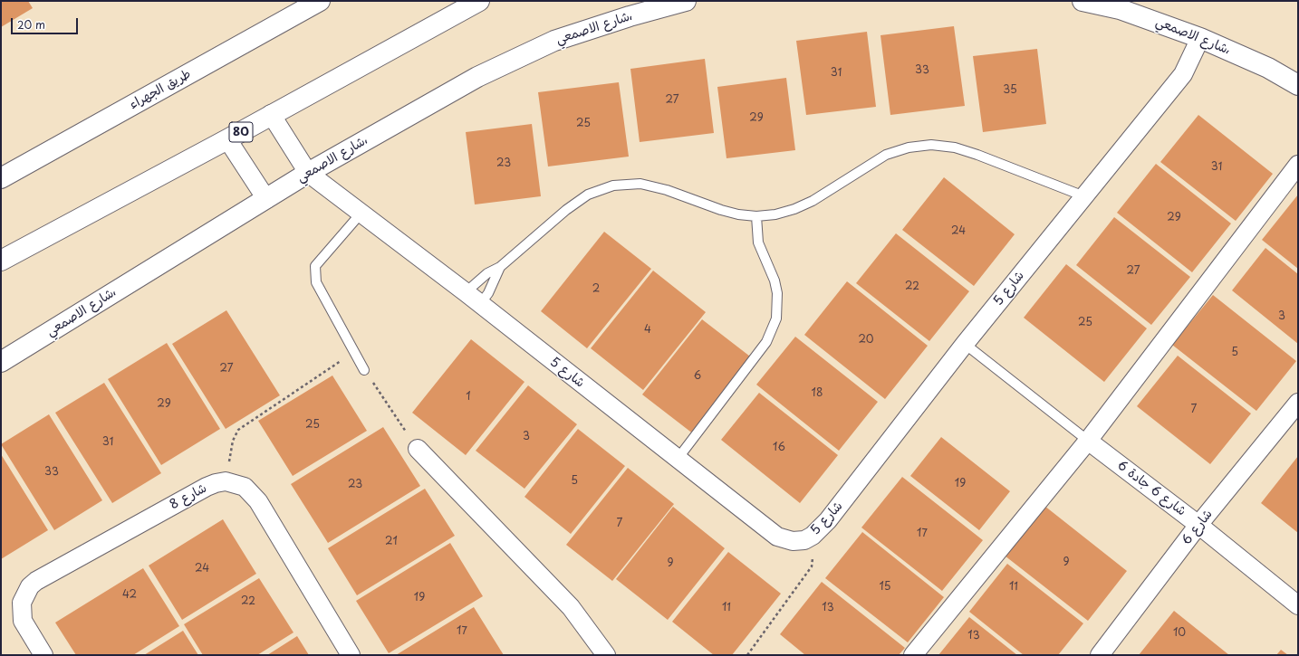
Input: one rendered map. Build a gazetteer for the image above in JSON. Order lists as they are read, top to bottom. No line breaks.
{"streets":{"main road":["شارع الاصمعي،","طريق الجهراء","80"],"street":["شارع 5","شارع 6 جادة 6","شارع 8","شارع 6"]},"crossings":[["شارع الاصمعي،","شارع 5"],["شارع 6 جادة 6","شارع 6"]],"house_numbers":["33","31","35","27","29","25","23","31","29","24","27","22","2","3","25","4","20","5","27","6","18","1","29","7","25","3","31","16","33","5","19","23","7","17","21","9","9","24","15","11","42","19","22","11","13","17","10","13"],"scale_bar":"20 m"}
